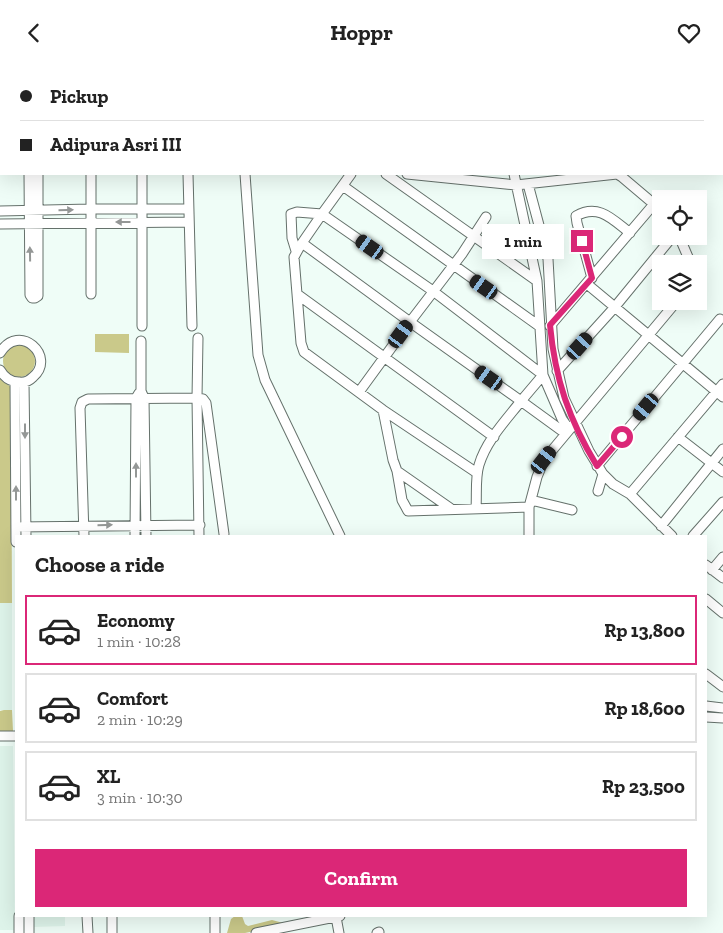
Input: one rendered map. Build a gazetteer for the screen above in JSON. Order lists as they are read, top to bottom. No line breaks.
{"page":{"header":"Hoppr","banner":["Pickup","Adipura Asri III"],"bubble":"1 min","heading":"Choose a ride","list":[{"name":"Economy","note":"1 min · 10:28","value":"Rp 13,800"},{"name":"Comfort","note":"2 min · 10:29","value":"Rp 18,600"},{"name":"XL","note":"3 min · 10:30","value":"Rp 23,500"}],"buttons":"Confirm"}}
